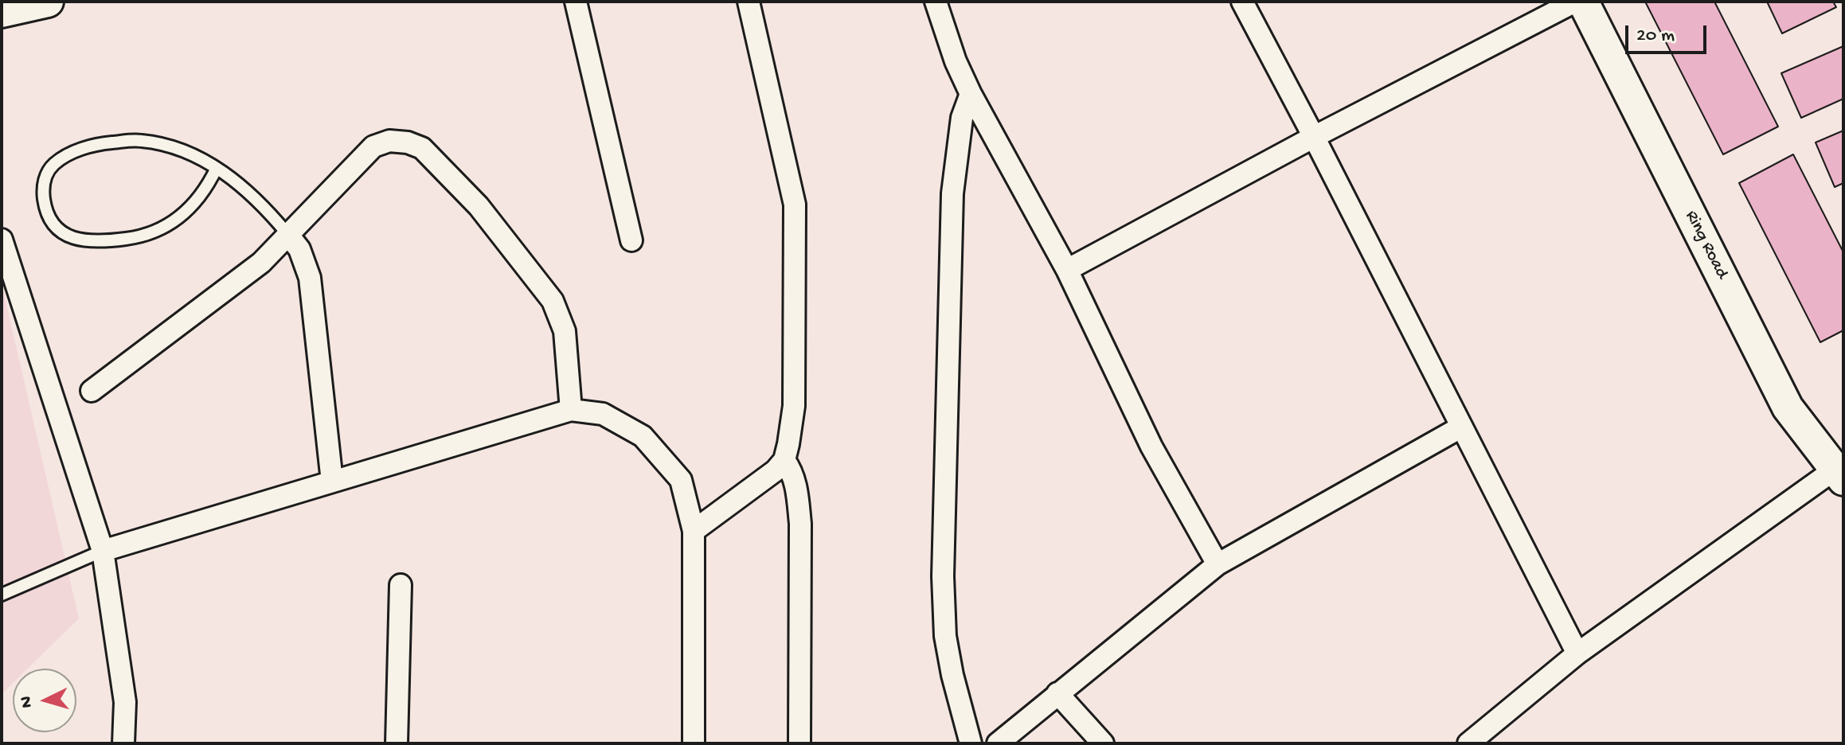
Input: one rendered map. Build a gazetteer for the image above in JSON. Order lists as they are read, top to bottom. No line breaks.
{"streets":{"main road":["Ring Road"]},"scale_bar":"20 m","north":"left"}
